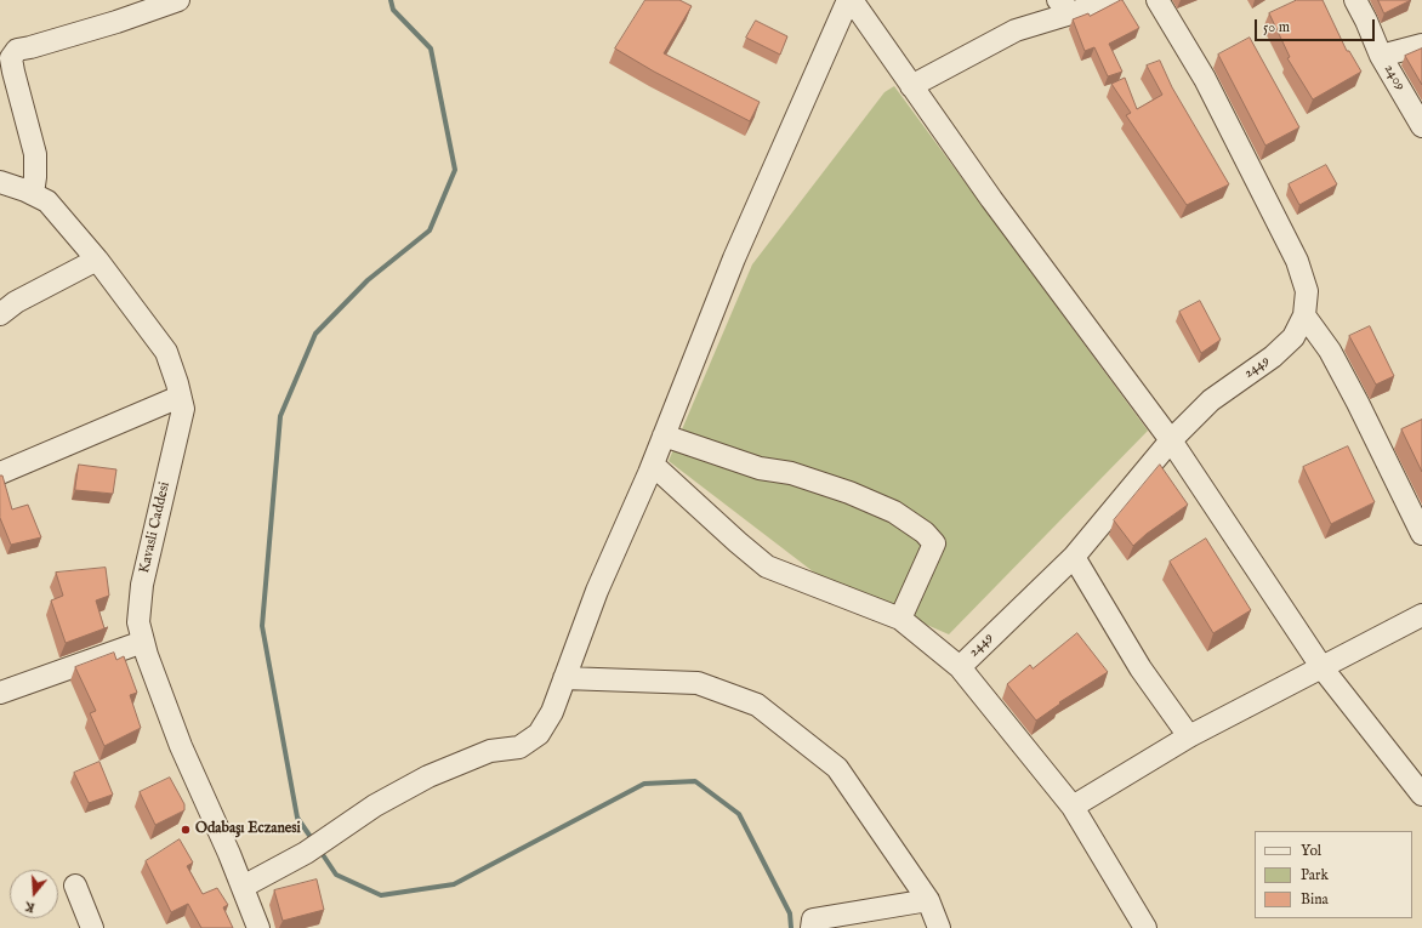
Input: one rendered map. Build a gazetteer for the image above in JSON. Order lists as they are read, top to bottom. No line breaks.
{"streets":{"street":["2409","2449","Kavasli Caddesi"]},"places":["Odabaşı Eczanesi"],"legend":["Yol","Park","Bina"],"scale_bar":"50 m","north":"bottom"}
